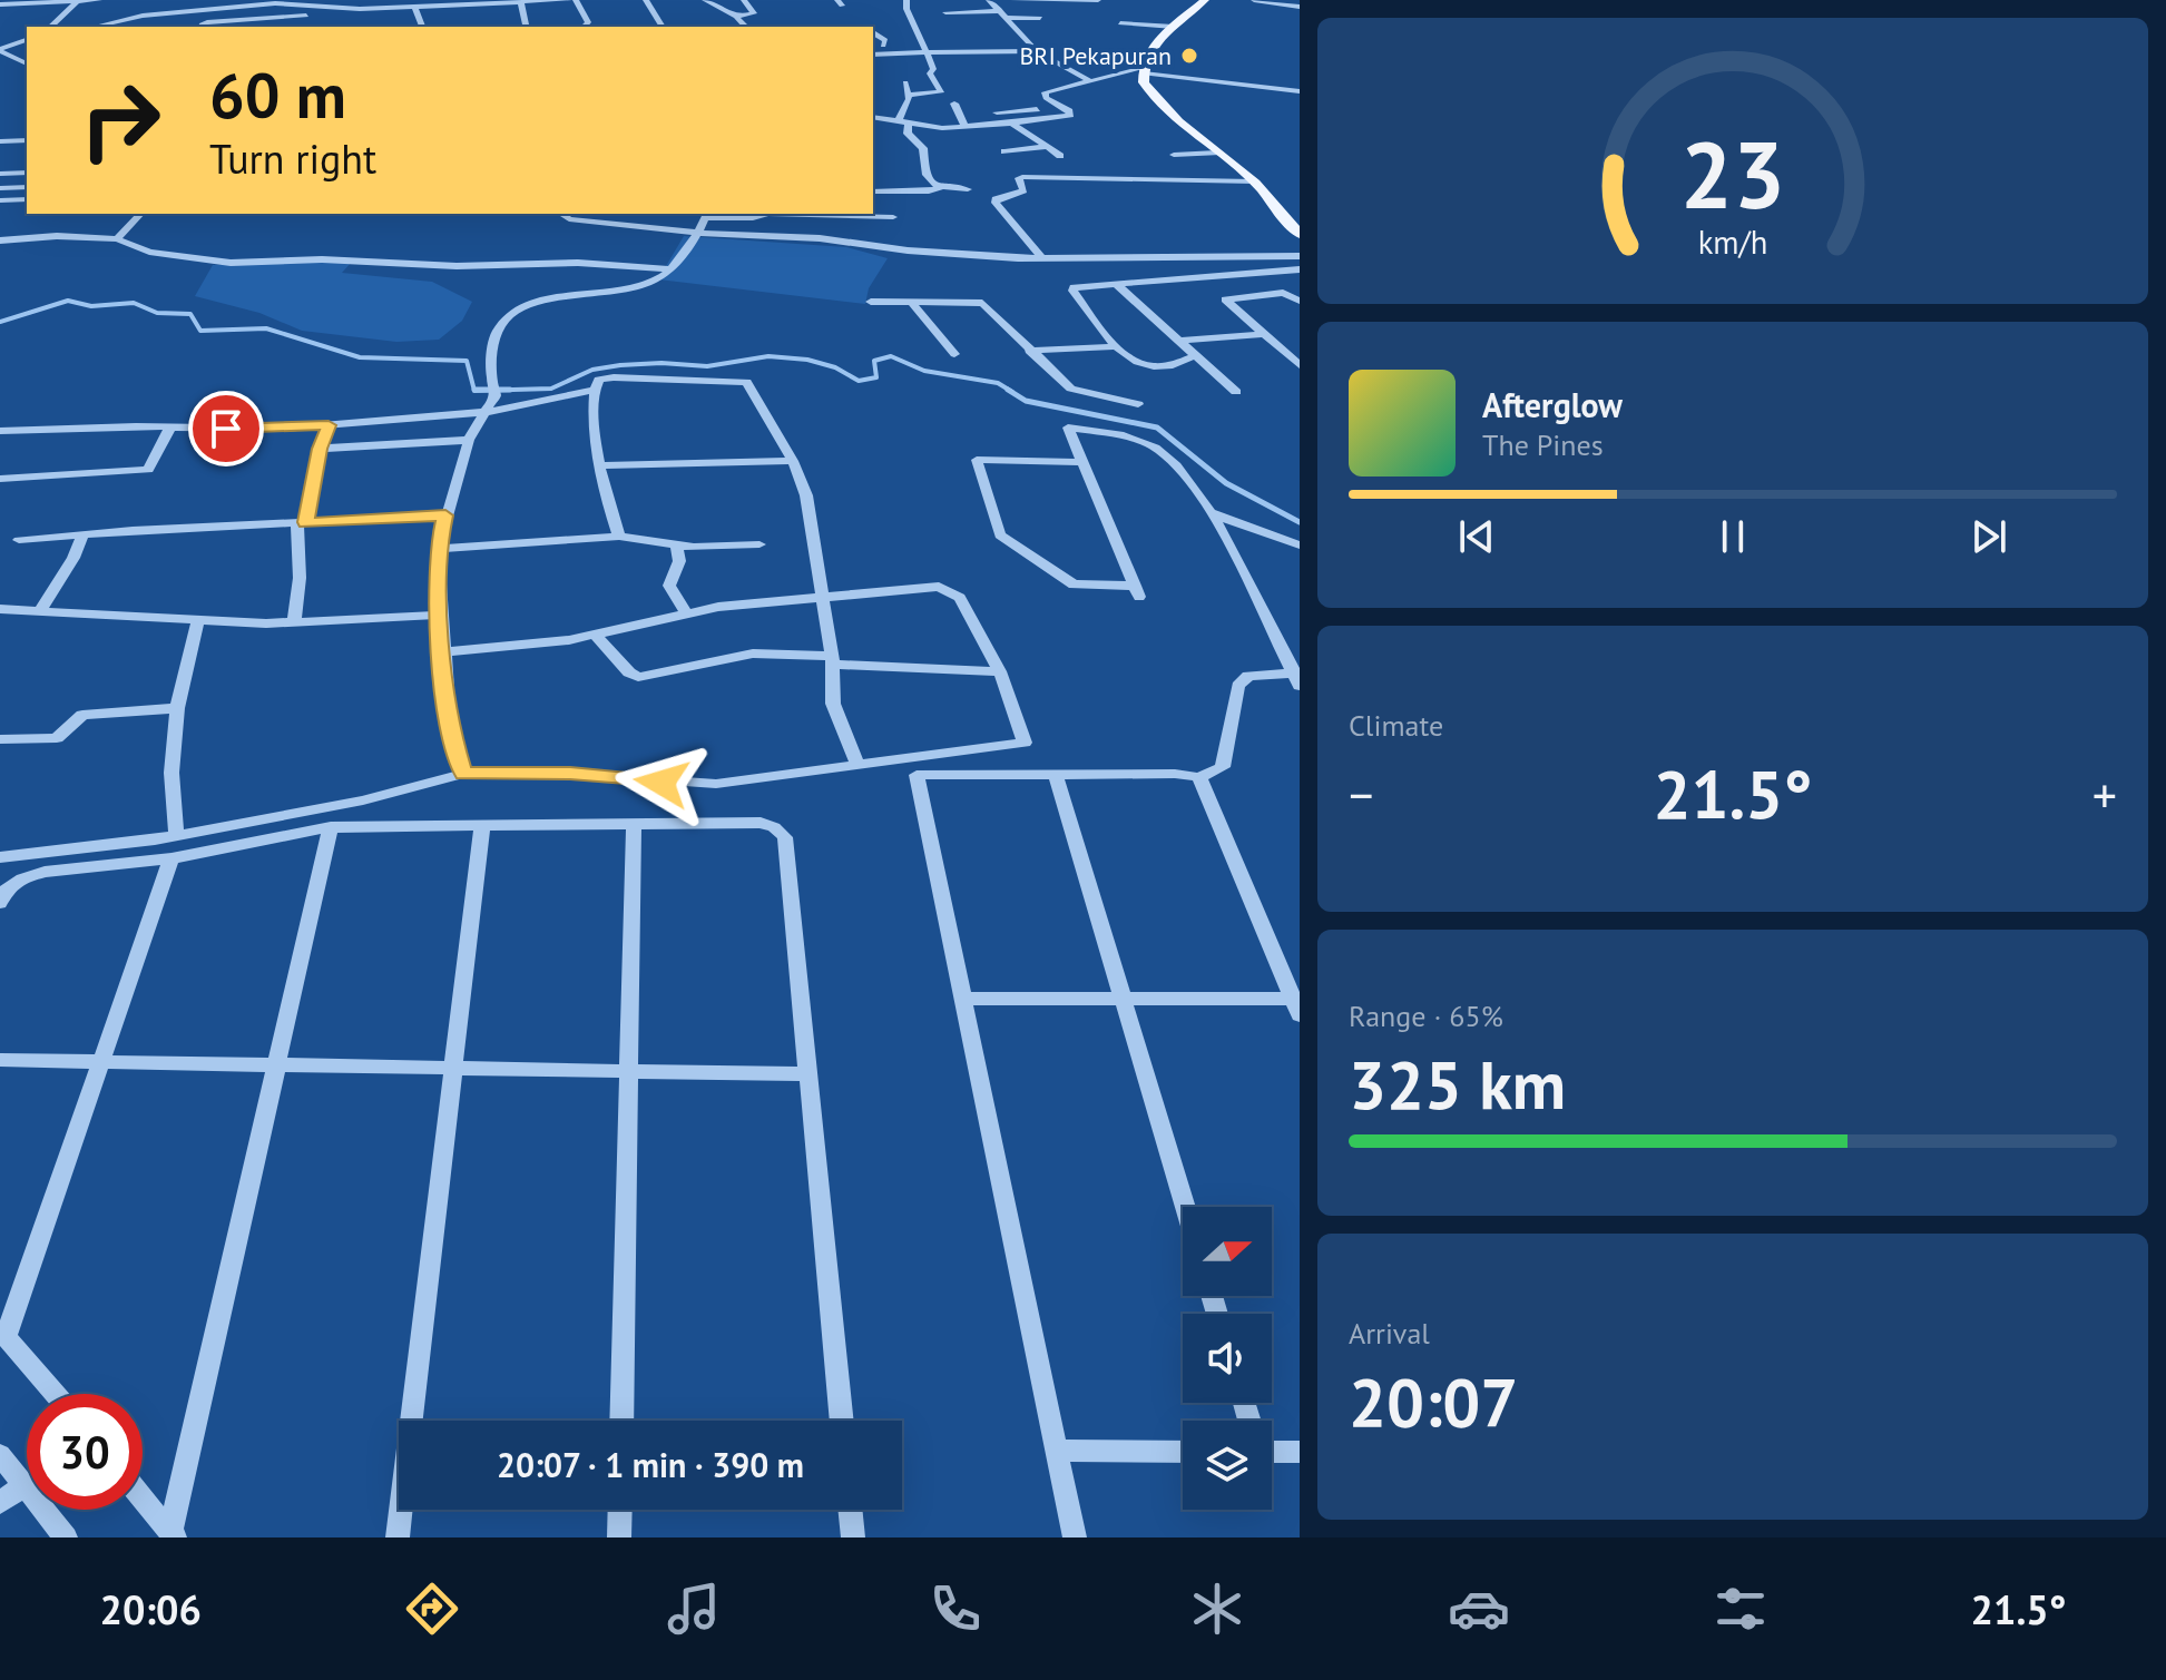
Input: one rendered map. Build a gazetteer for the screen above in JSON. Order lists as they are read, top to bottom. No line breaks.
{"places":["BRI Pekapuran"],"north":"right","page":{"turn":["60 m","Turn right"],"song":["Afterglow","The Pines"],"tile":["Climate",["Range · 65%","325 km"],["Arrival","20:07"]],"heat":["−","21.5°","+"],"limit":"30","trip":"20:07 · 1 min · 390 m","tabs":["20:06","21.5°"],"gauge":["23","km/h"]}}
